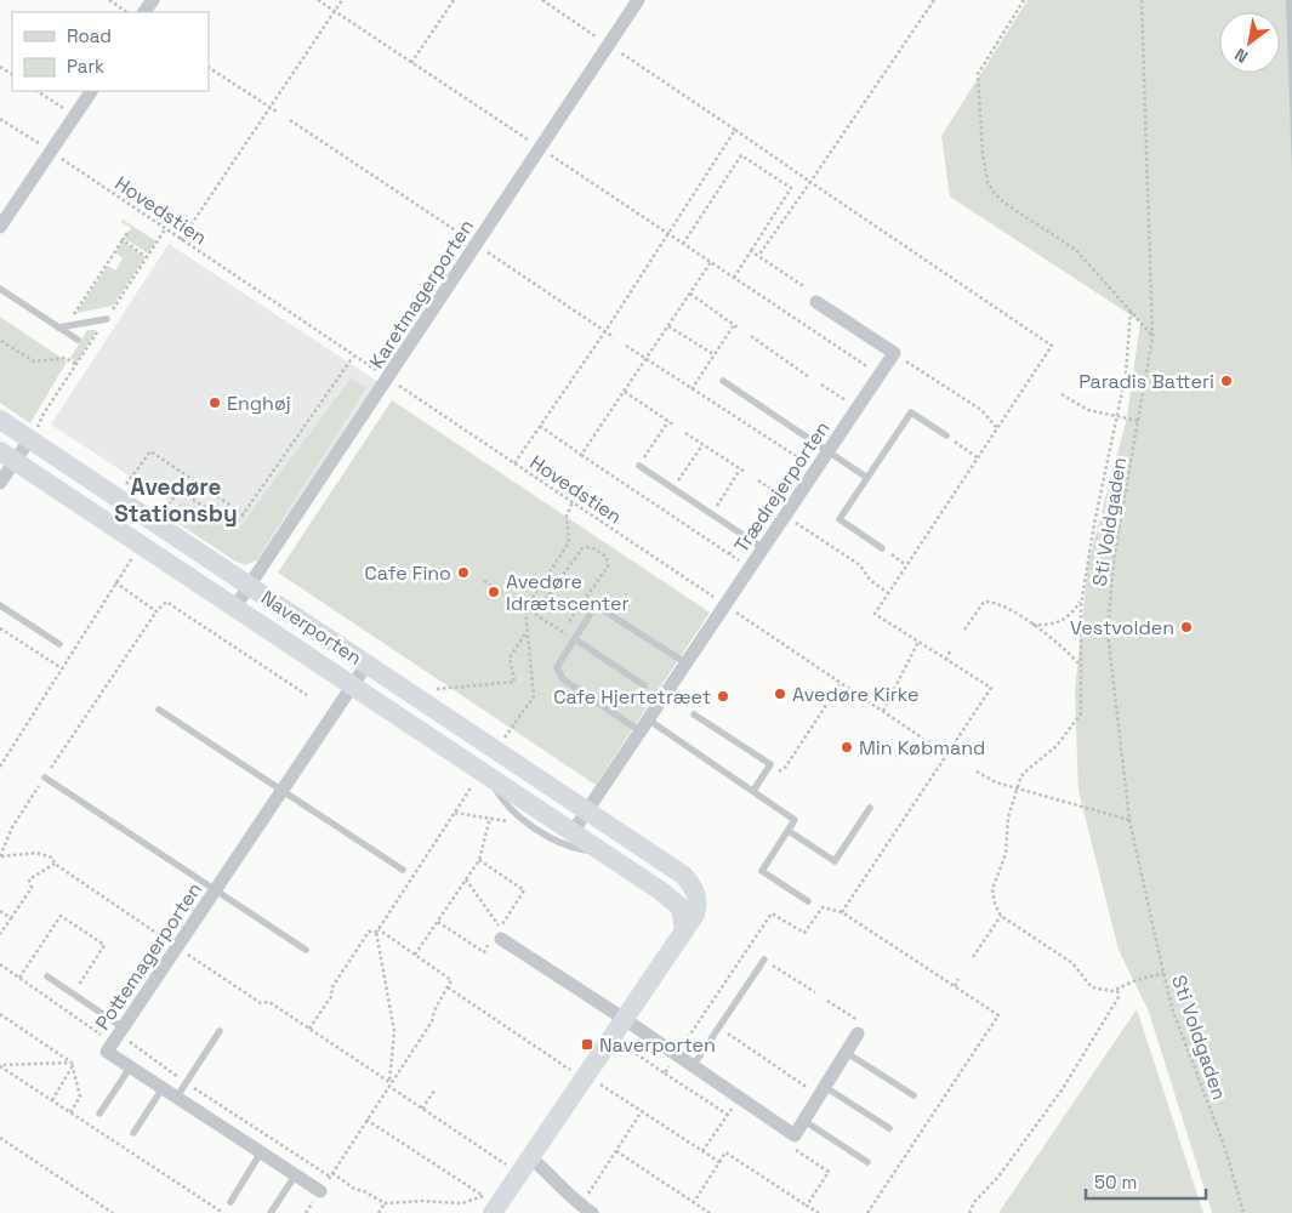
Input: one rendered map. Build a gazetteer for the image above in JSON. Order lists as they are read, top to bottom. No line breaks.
{"streets":{"street":["Karetmagerporten","Trædrejerporten","Naverporten","Pottemagerporten"],"path":["Hovedstien","Sti Voldgaden"]},"crossings":[["Karetmagerporten","Naverporten"],["Trædrejerporten","Naverporten"],["Naverporten","Pottemagerporten"]],"districts":["Avedøre Stationsby"],"places":{"other":["Paradis Batteri","Enghøj","Cafe Fino","Avedøre Idrætscenter","Vestvolden","Avedøre Kirke","Cafe Hjertetræet","Min Købmand"],"transit":["Naverporten"]},"legend":["Road","Park"],"scale_bar":"50 m","north":"bottom left"}
